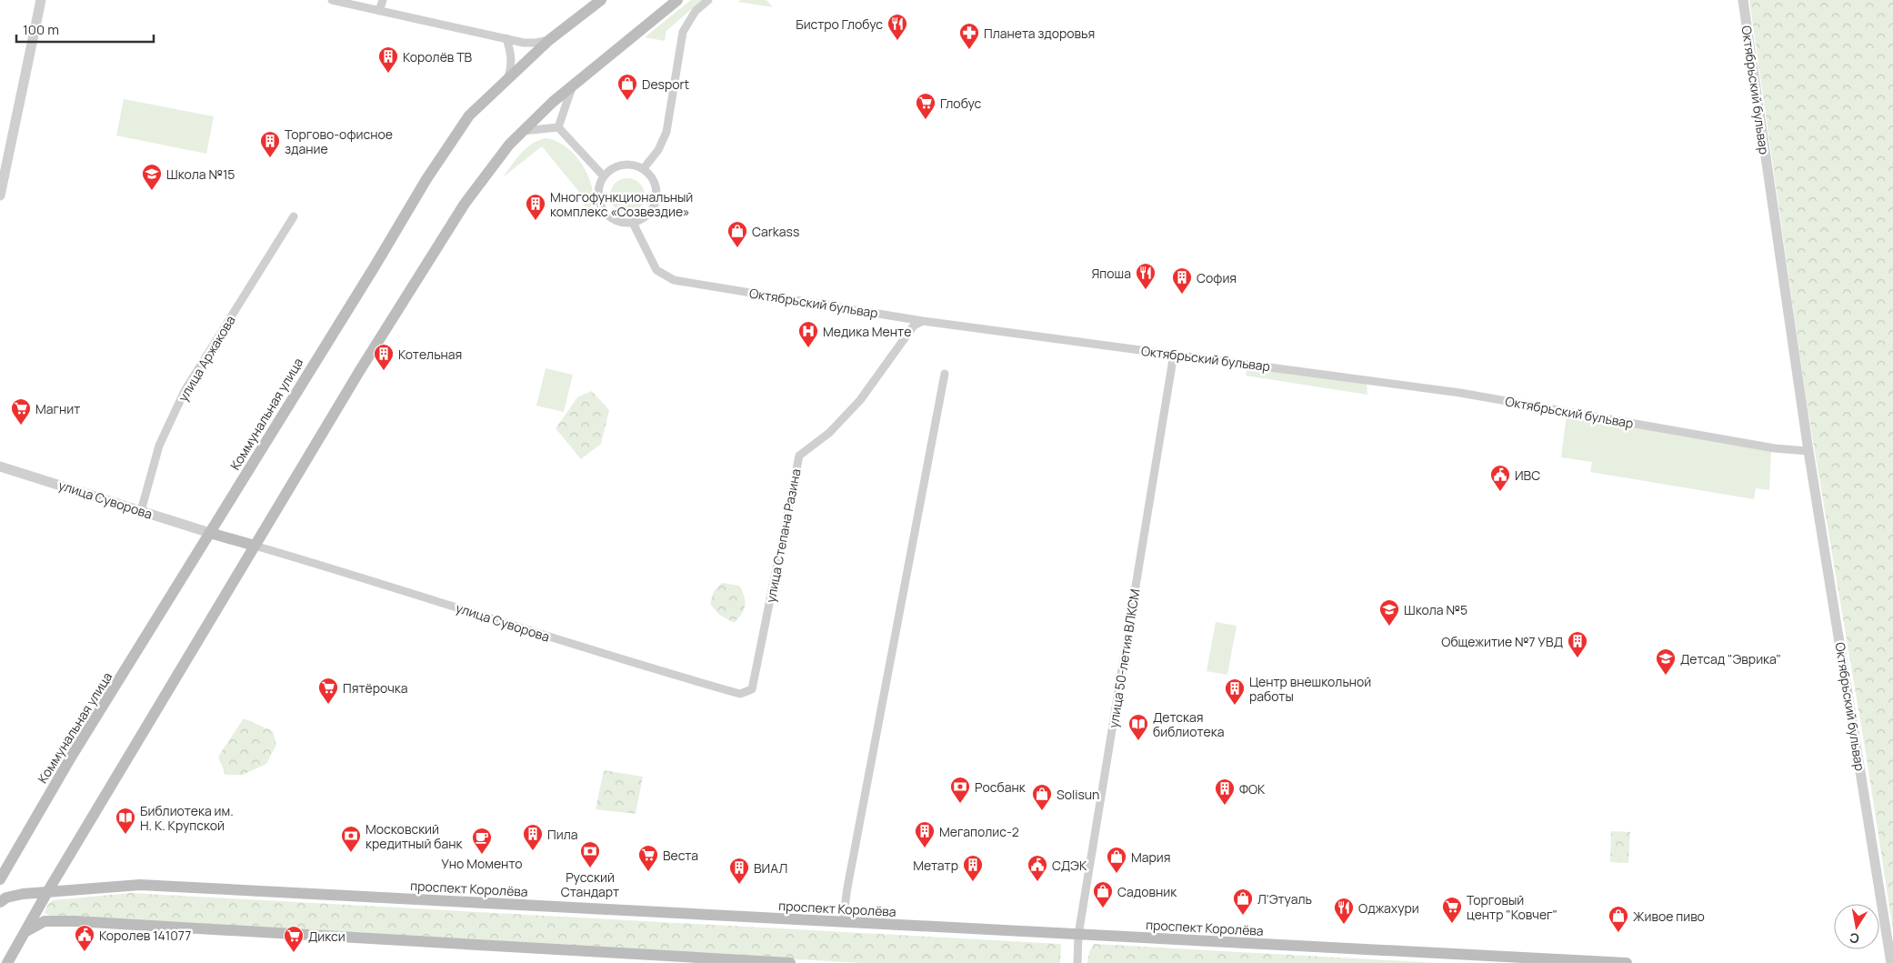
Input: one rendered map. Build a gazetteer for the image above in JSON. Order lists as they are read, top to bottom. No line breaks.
{"streets":{"main road":["Коммунальная улица","проспект Королёва"],"street":["Октябрьский бульвар","улица Аржакова","улица Суворова","улица Степана Разина","улица 50-летия ВЛКСМ"]},"crossings":[["Октябрьский бульвар","улица Степана Разина"],["Октябрьский бульвар","улица 50-летия ВЛКСМ"],["улица Аржакова","улица Суворова"],["Коммунальная улица","улица Суворова"],["улица Суворова","улица Степана Разина"],["улица 50-летия ВЛКСМ","проспект Королёва"]],"places":{"restaurant":["Бистро Глобус","Япоша","Оджахури"],"pharmacy":["Планета здоровья"],"building":["Королёв ТВ","Торгово-офисное здание","Многофункциональный комплекс «Созвездие»","София","Котельная","Общежитие №7 УВД","Центр внешкольной работы","ФОК","Мегаполис-2","Пила","Метатр","ВИАЛ"],"shop":["Desport","Carkass","Solisun","Мария","Садовник","Л'Этуаль","Живое пиво"],"supermarket":["Глобус","Магнит","Пятёрочка","Веста","Торговый центр \"Ковчег\"","Дикси"],"school or university":["Школа №15","Школа №5","Детсад \"Эврика\""],"hospital":["Медика Менте"],"public building":["ИВС","СДЭК","Королев 141077"],"library":["Детская библиотека","Библиотека им. Н. К. Крупской"],"bank":["Росбанк","Московский кредитный банк","Русский Стандарт"],"cafe":["Уно Моменто"]},"scale_bar":"100 m","north":"bottom"}
